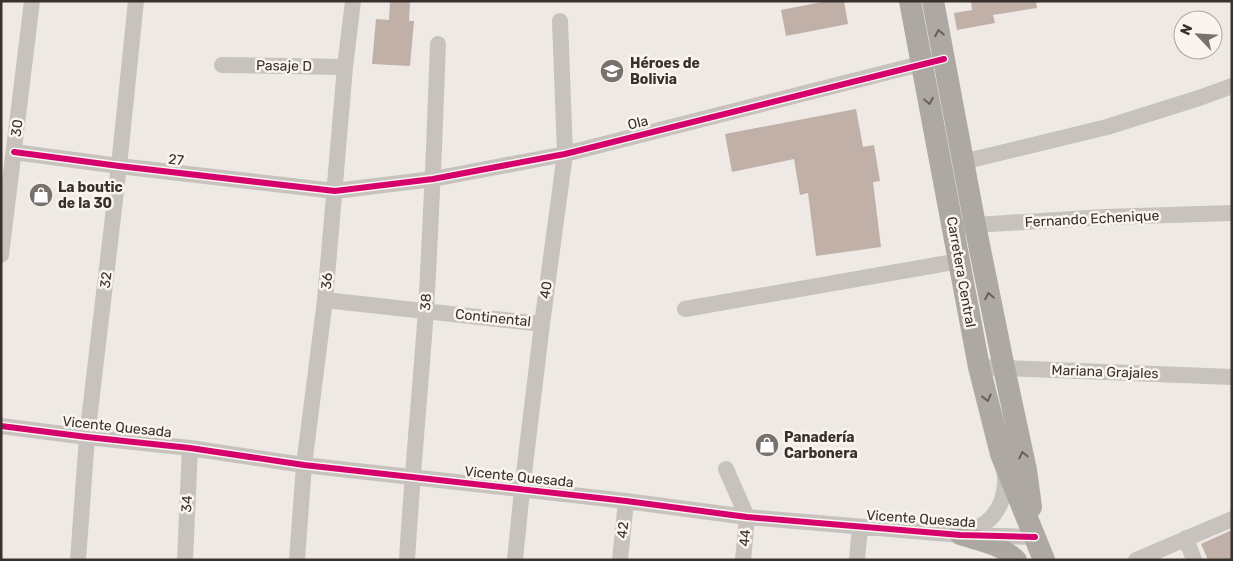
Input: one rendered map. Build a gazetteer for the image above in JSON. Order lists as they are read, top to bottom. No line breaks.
{"streets":{"highway":["Carretera Central"],"street":["Pasaje D","Ola","30","27","Fernando Echenique","32","36","40","38","Continental","Mariana Grajales","Vicente Quesada","34","42","44"]},"crossings":[["Pasaje D","36"],["Ola","27"],["Ola","Carretera Central"],["Ola","36"],["Ola","40"],["Ola","38"],["30","27"],["27","32"],["27","36"],["Fernando Echenique","Carretera Central"],["Carretera Central","Mariana Grajales"],["Carretera Central","Vicente Quesada"],["32","Vicente Quesada"],["36","Continental"],["36","Vicente Quesada"],["40","Continental"],["40","Vicente Quesada"],["38","Continental"],["38","Vicente Quesada"],["Vicente Quesada","34"],["Vicente Quesada","42"],["Vicente Quesada","44"]],"places":{"school or university":["Héroes de Bolivia"],"shop":["La boutic de la 30","Panadería Carbonera"]},"north":"top left"}
